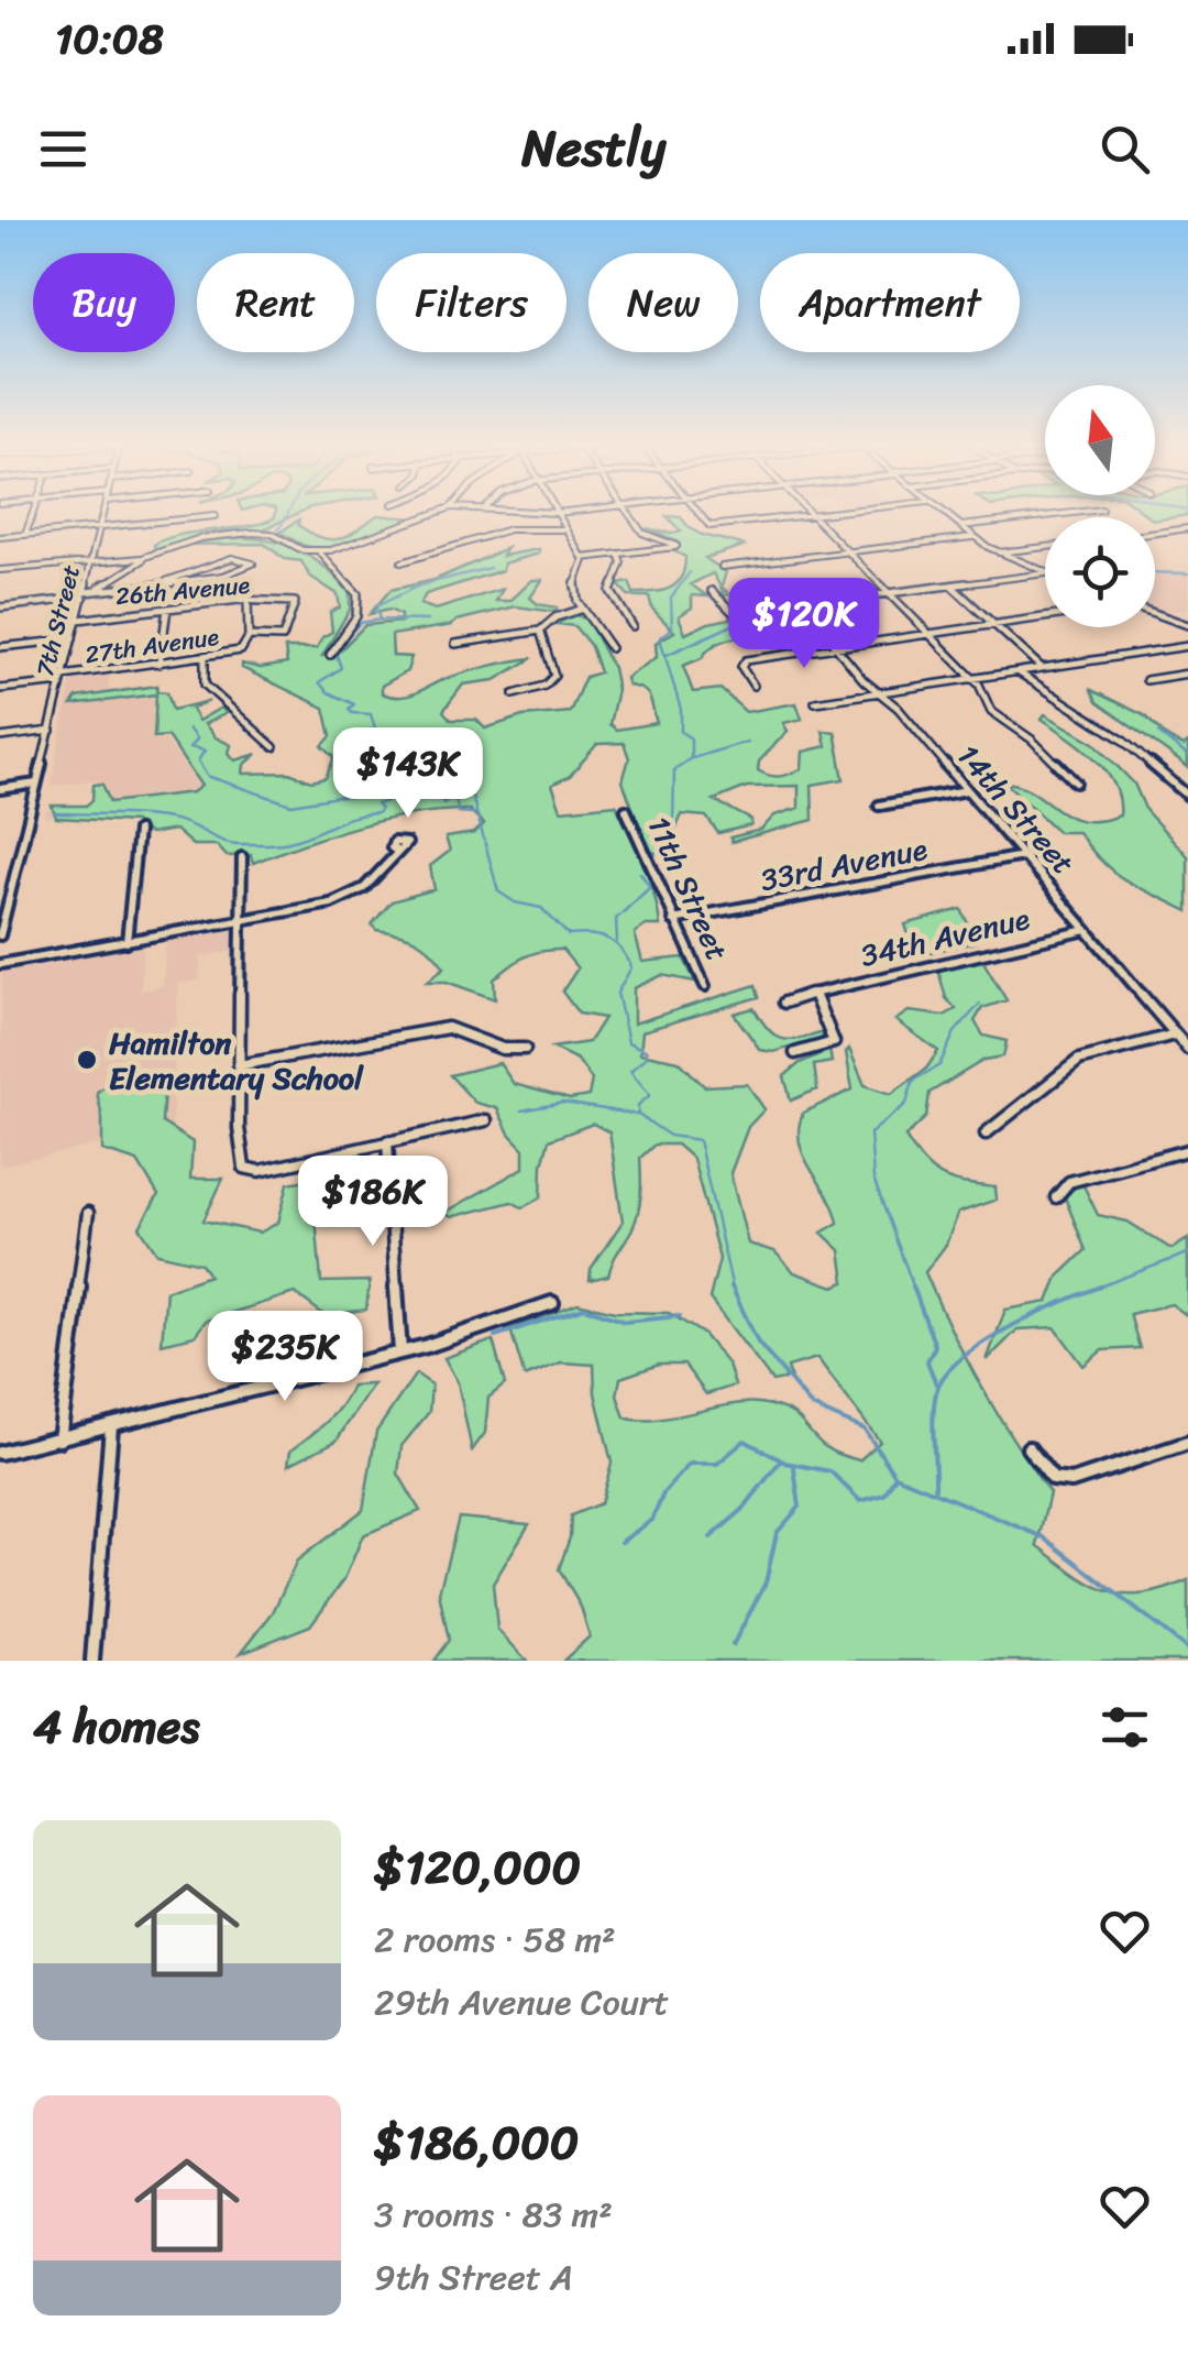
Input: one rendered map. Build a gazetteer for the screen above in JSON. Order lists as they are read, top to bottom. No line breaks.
{"streets":{"street":["26th Avenue","7th Street","27th Avenue","14th Street","33rd Avenue","11th Street","34th Avenue"]},"crossings":[["26th Avenue","7th Street"],["26th Avenue","27th Avenue"],["7th Street","27th Avenue"],["14th Street","33rd Avenue"],["14th Street","34th Avenue"],["33rd Avenue","11th Street"]],"places":["Hamilton Elementary School"],"north":"top","page":{"status":"10:08","header":"Nestly","chip":["Buy","Rent","Filters","New","Apartment"],"price":["$120K","$143K","$186K","$235K"],"heading":"4 homes","list":[{"name":"$120,000","note":"2 rooms · 58 m² · 29th Avenue Court"},{"name":"$186,000","note":"3 rooms · 83 m² · 9th Street A"}]}}
